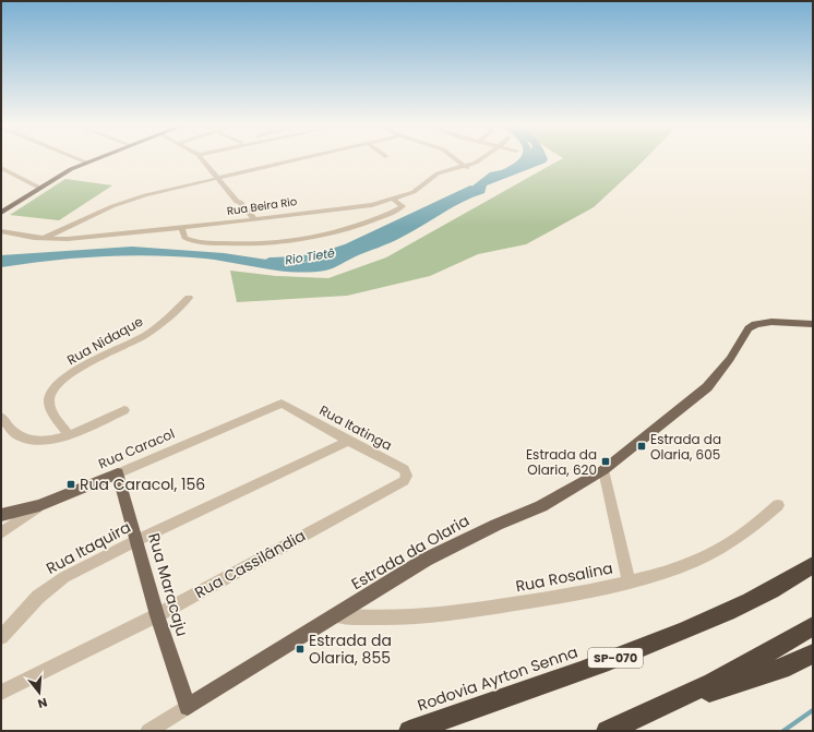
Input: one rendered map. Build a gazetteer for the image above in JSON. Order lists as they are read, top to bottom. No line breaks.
{"streets":{"highway":["SP-070","Rodovia Ayrton Senna"],"main road":["Rua Caracol","Estrada da Olaria","Rua Maracaju"],"street":["Rua Beira Rio","Rua Nidaque","Rua Itatinga","Rua Itaquira","Rua Cassilândia","Rua Rosalina"]},"crossings":[["Rua Itatinga","Rua Caracol"],["Rua Itatinga","Rua Itaquira"],["Rua Itatinga","Rua Cassilândia"],["Rua Caracol","Rua Maracaju"],["Rua Itaquira","Rua Maracaju"],["Estrada da Olaria","Rua Rosalina"],["Estrada da Olaria","Rua Maracaju"],["Rua Cassilândia","Rua Maracaju"]],"water":["Rio Tietê"],"places":{"transit":["Estrada da Olaria, 605","Estrada da Olaria, 620","Rua Caracol, 156","Estrada da Olaria, 855"]},"north":"bottom"}
